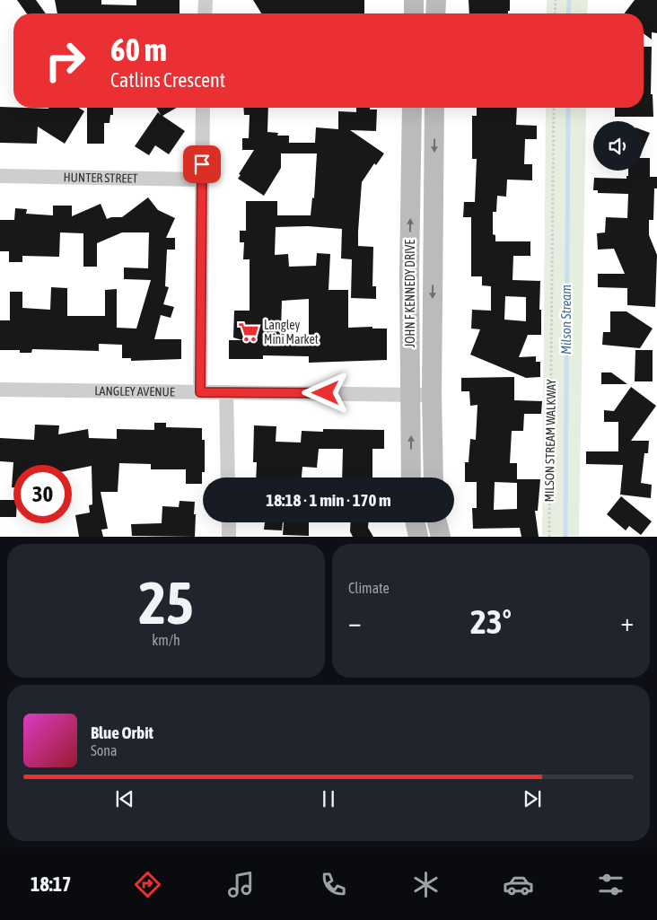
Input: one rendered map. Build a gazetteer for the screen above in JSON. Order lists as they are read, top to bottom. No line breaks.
{"streets":{"main road":["JOHN F KENNEDY DRIVE"],"street":["HUNTER STREET","LANGLEY AVENUE"],"path":["MILSON STREAM WALKWAY"]},"crossings":[["JOHN F KENNEDY DRIVE","LANGLEY AVENUE"]],"water":["Milson Stream"],"places":{"supermarket":["Langley Mini Market"]},"page":{"turn":["60 m","Catlins Crescent"],"limit":"30","trip":"18:18 · 1 min · 170 m","tile":[["25","km/h"],"Climate"],"heat":["−","23°","+"],"song":["Blue Orbit","Sona"],"tabs":"18:17"}}
